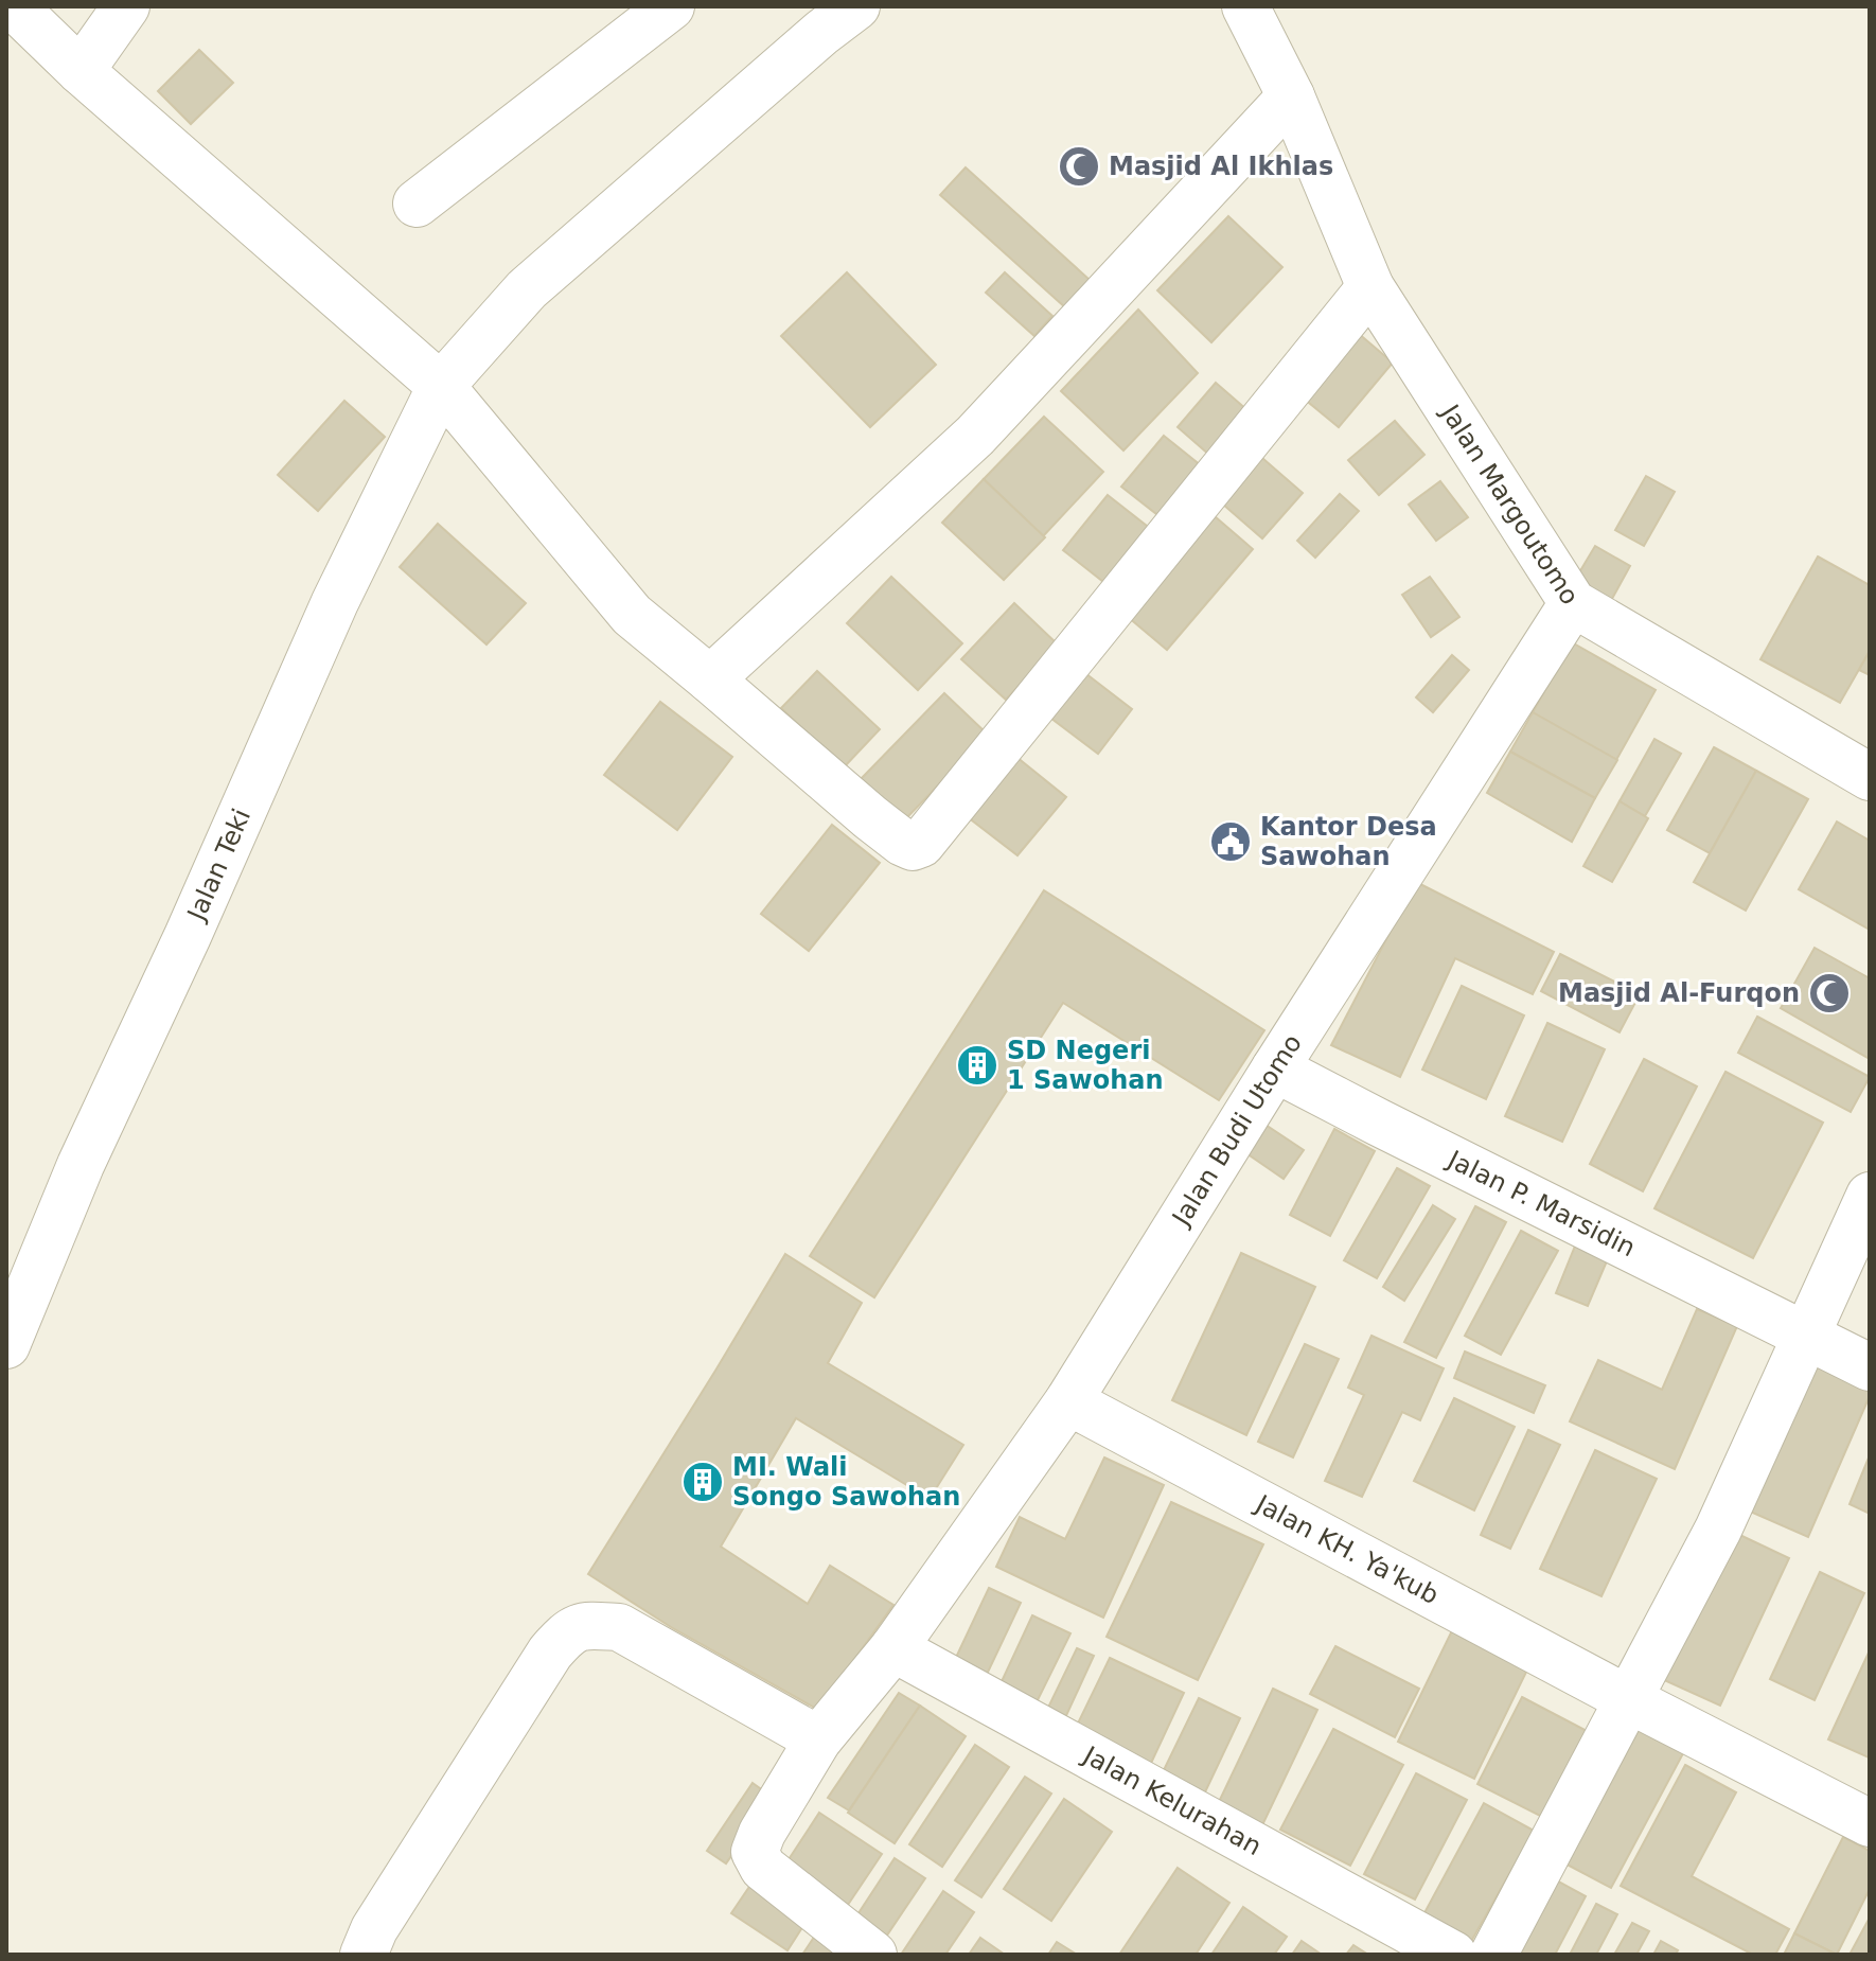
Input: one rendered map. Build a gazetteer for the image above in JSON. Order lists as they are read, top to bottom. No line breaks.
{"streets":{"street":["Jalan Margoutomo","Jalan Teki","Jalan Budi Utomo","Jalan P. Marsidin","Jalan KH. Ya'kub","Jalan Kelurahan"]},"crossings":[["Jalan Margoutomo","Jalan Budi Utomo"],["Jalan Budi Utomo","Jalan P. Marsidin"],["Jalan Budi Utomo","Jalan KH. Ya'kub"],["Jalan Budi Utomo","Jalan Kelurahan"]],"places":{"mosque":["Masjid Al Ikhlas","Masjid Al-Furqon"],"public building":["Kantor Desa Sawohan"],"building":["SD Negeri 1 Sawohan","MI. Wali Songo Sawohan"]}}
